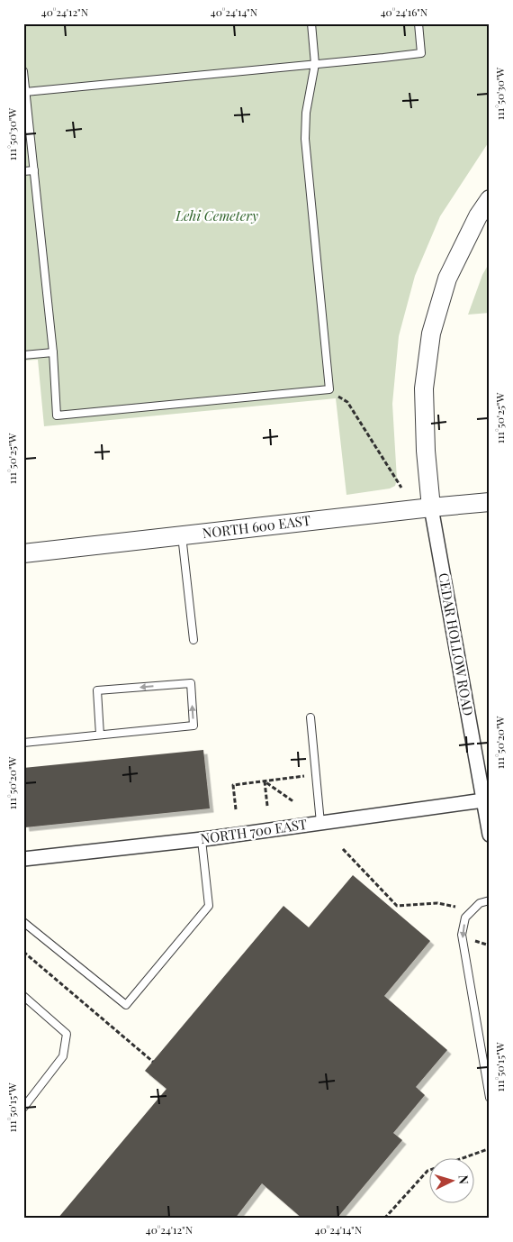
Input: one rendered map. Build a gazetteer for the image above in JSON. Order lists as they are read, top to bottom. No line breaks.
{"streets":{"street":["NORTH 600 EAST","CEDAR HOLLOW ROAD","NORTH 700 EAST"]},"crossings":[["NORTH 600 EAST","CEDAR HOLLOW ROAD"],["CEDAR HOLLOW ROAD","NORTH 700 EAST"]],"parks":["Lehi Cemetery"],"north":"right","coordinates":["40°24'12\"N","40°24'14\"N","40°24'16\"N","111°50'30\"W","111°50'25\"W","111°50'20\"W","111°50'15\"W"]}
